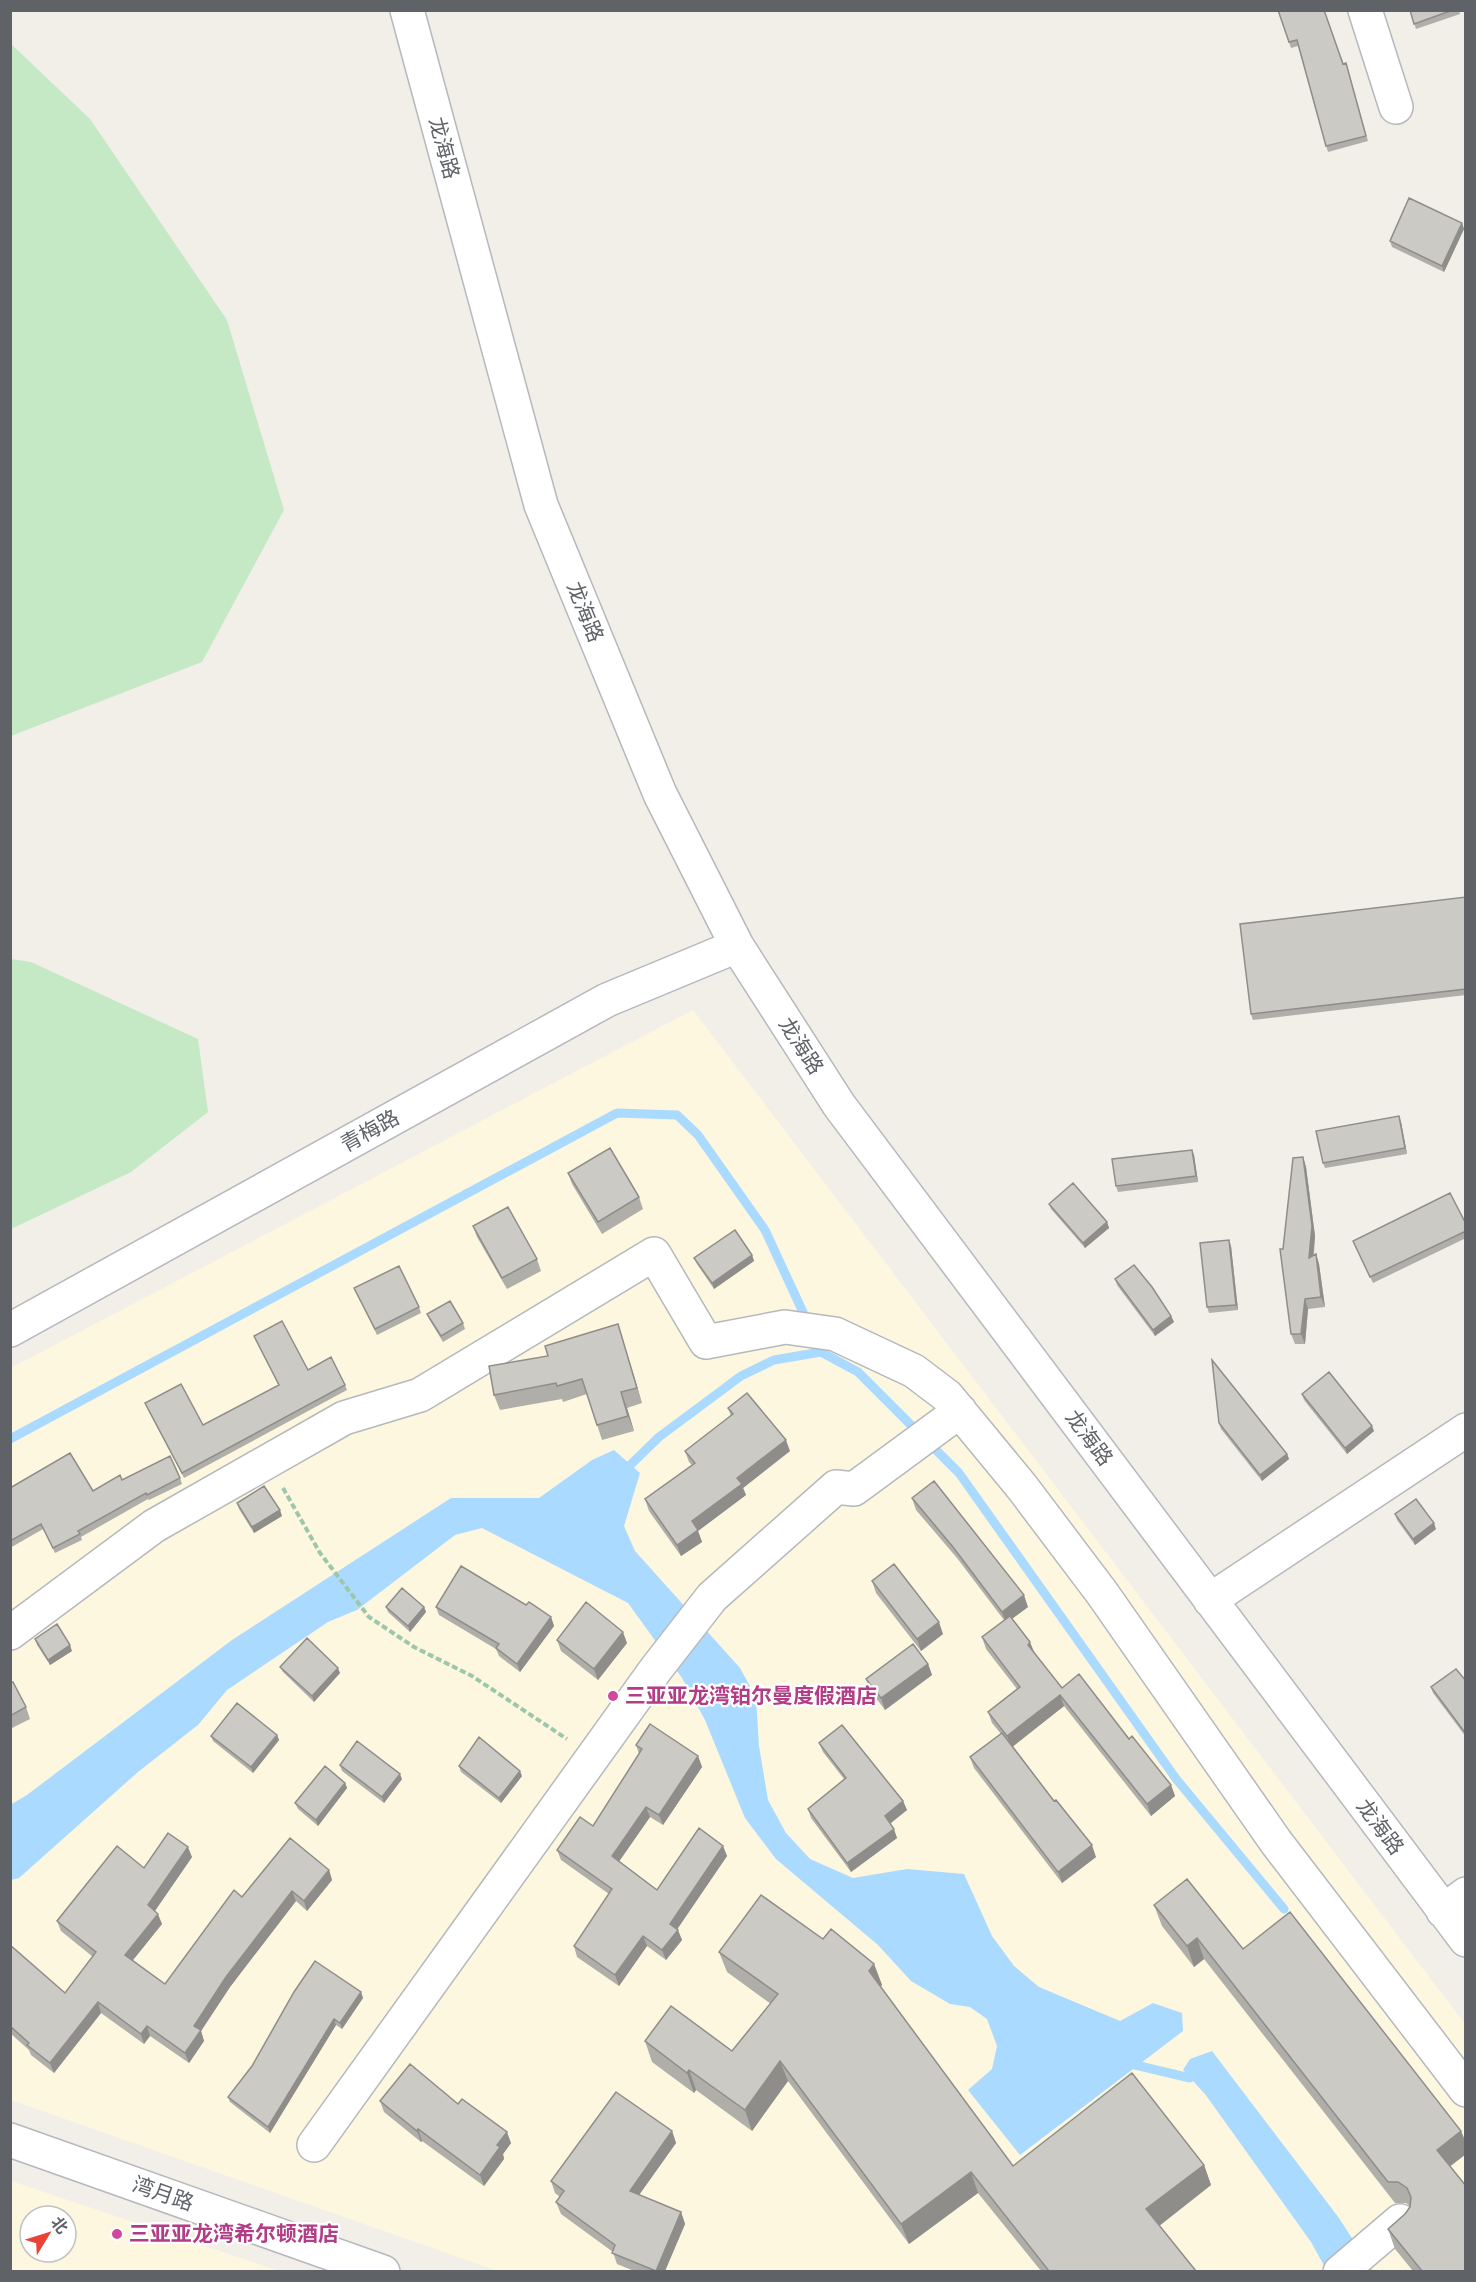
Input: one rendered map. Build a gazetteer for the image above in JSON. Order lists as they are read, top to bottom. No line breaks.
{"streets":{"street":["龙海路","青梅路","湾月路"]},"crossings":[["龙海路","青梅路"]],"places":["三亚亚龙湾铂尔曼度假酒店","三亚亚龙湾希尔顿酒店"],"north":"top right"}
